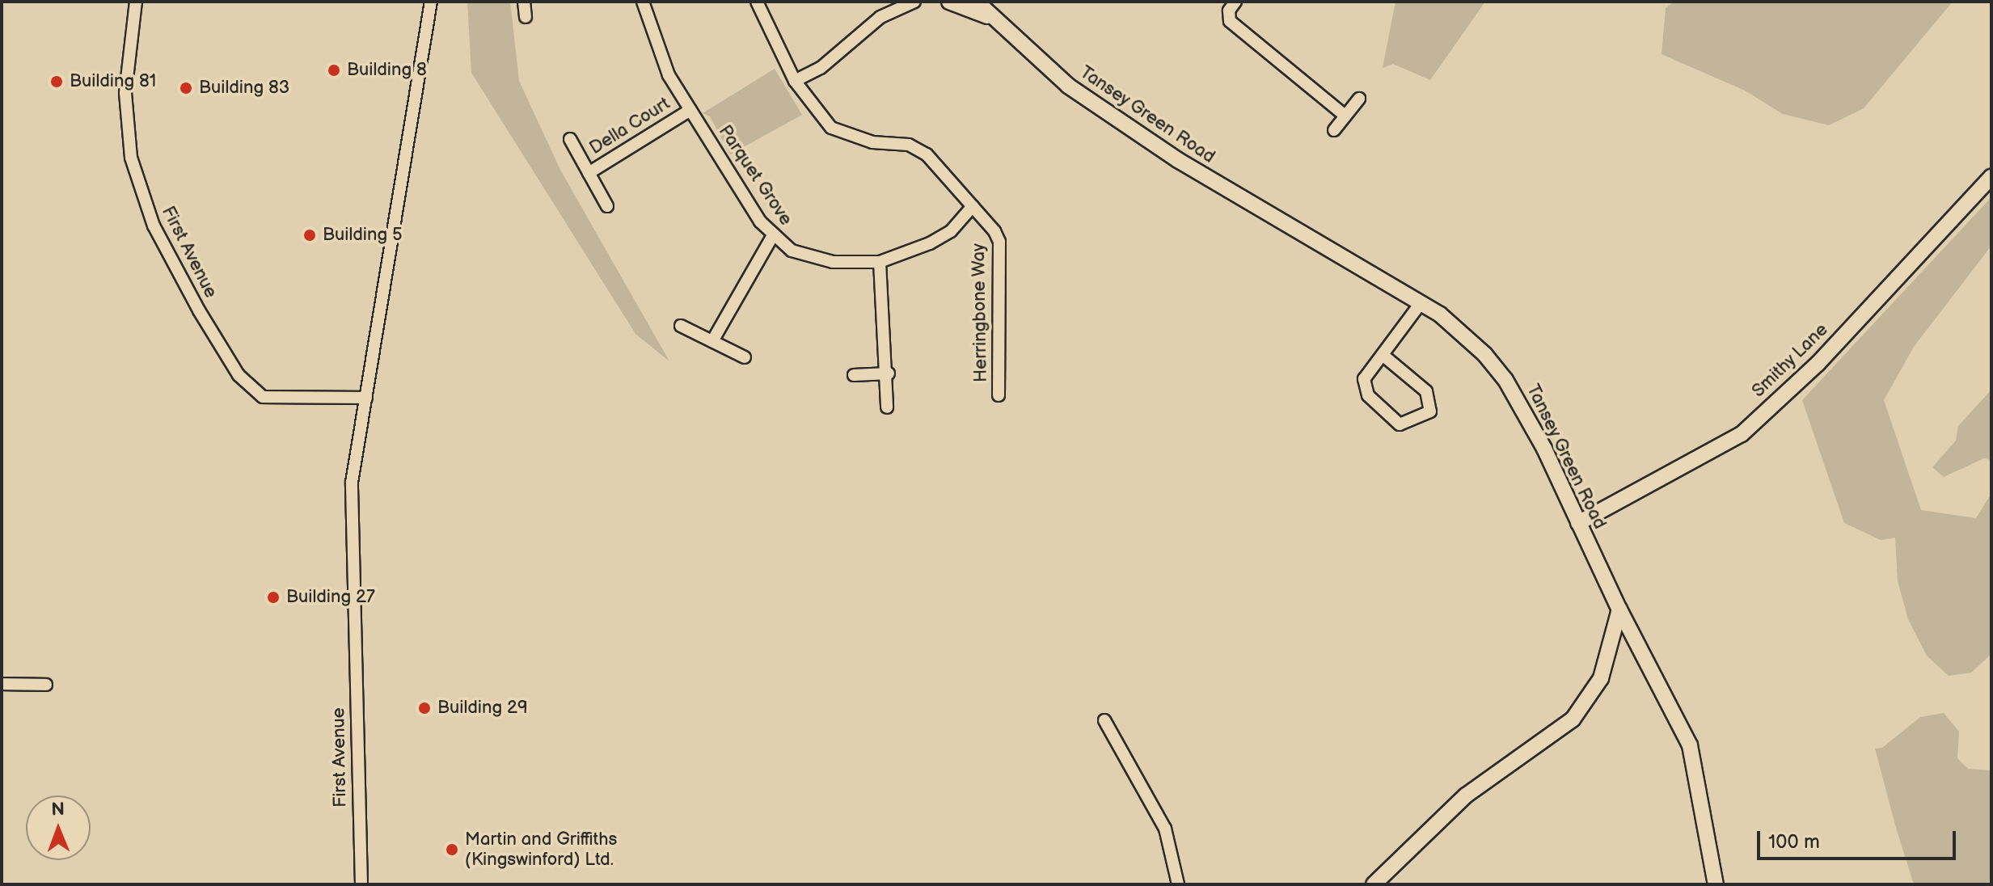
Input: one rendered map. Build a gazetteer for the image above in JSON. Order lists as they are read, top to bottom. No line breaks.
{"streets":{"street":["Tansey Green Road","Della Court","Parquet Grove","First Avenue","Herringbone Way","Smithy Lane"]},"crossings":[["Tansey Green Road","Smithy Lane"],["Della Court","Parquet Grove"],["Parquet Grove","Herringbone Way"]],"places":["Building 8","Building 81","Building 83","Building 5","Building 27","Building 29","Martin and Griffiths (Kingswinford) Ltd."],"scale_bar":"100 m","north":"top"}
